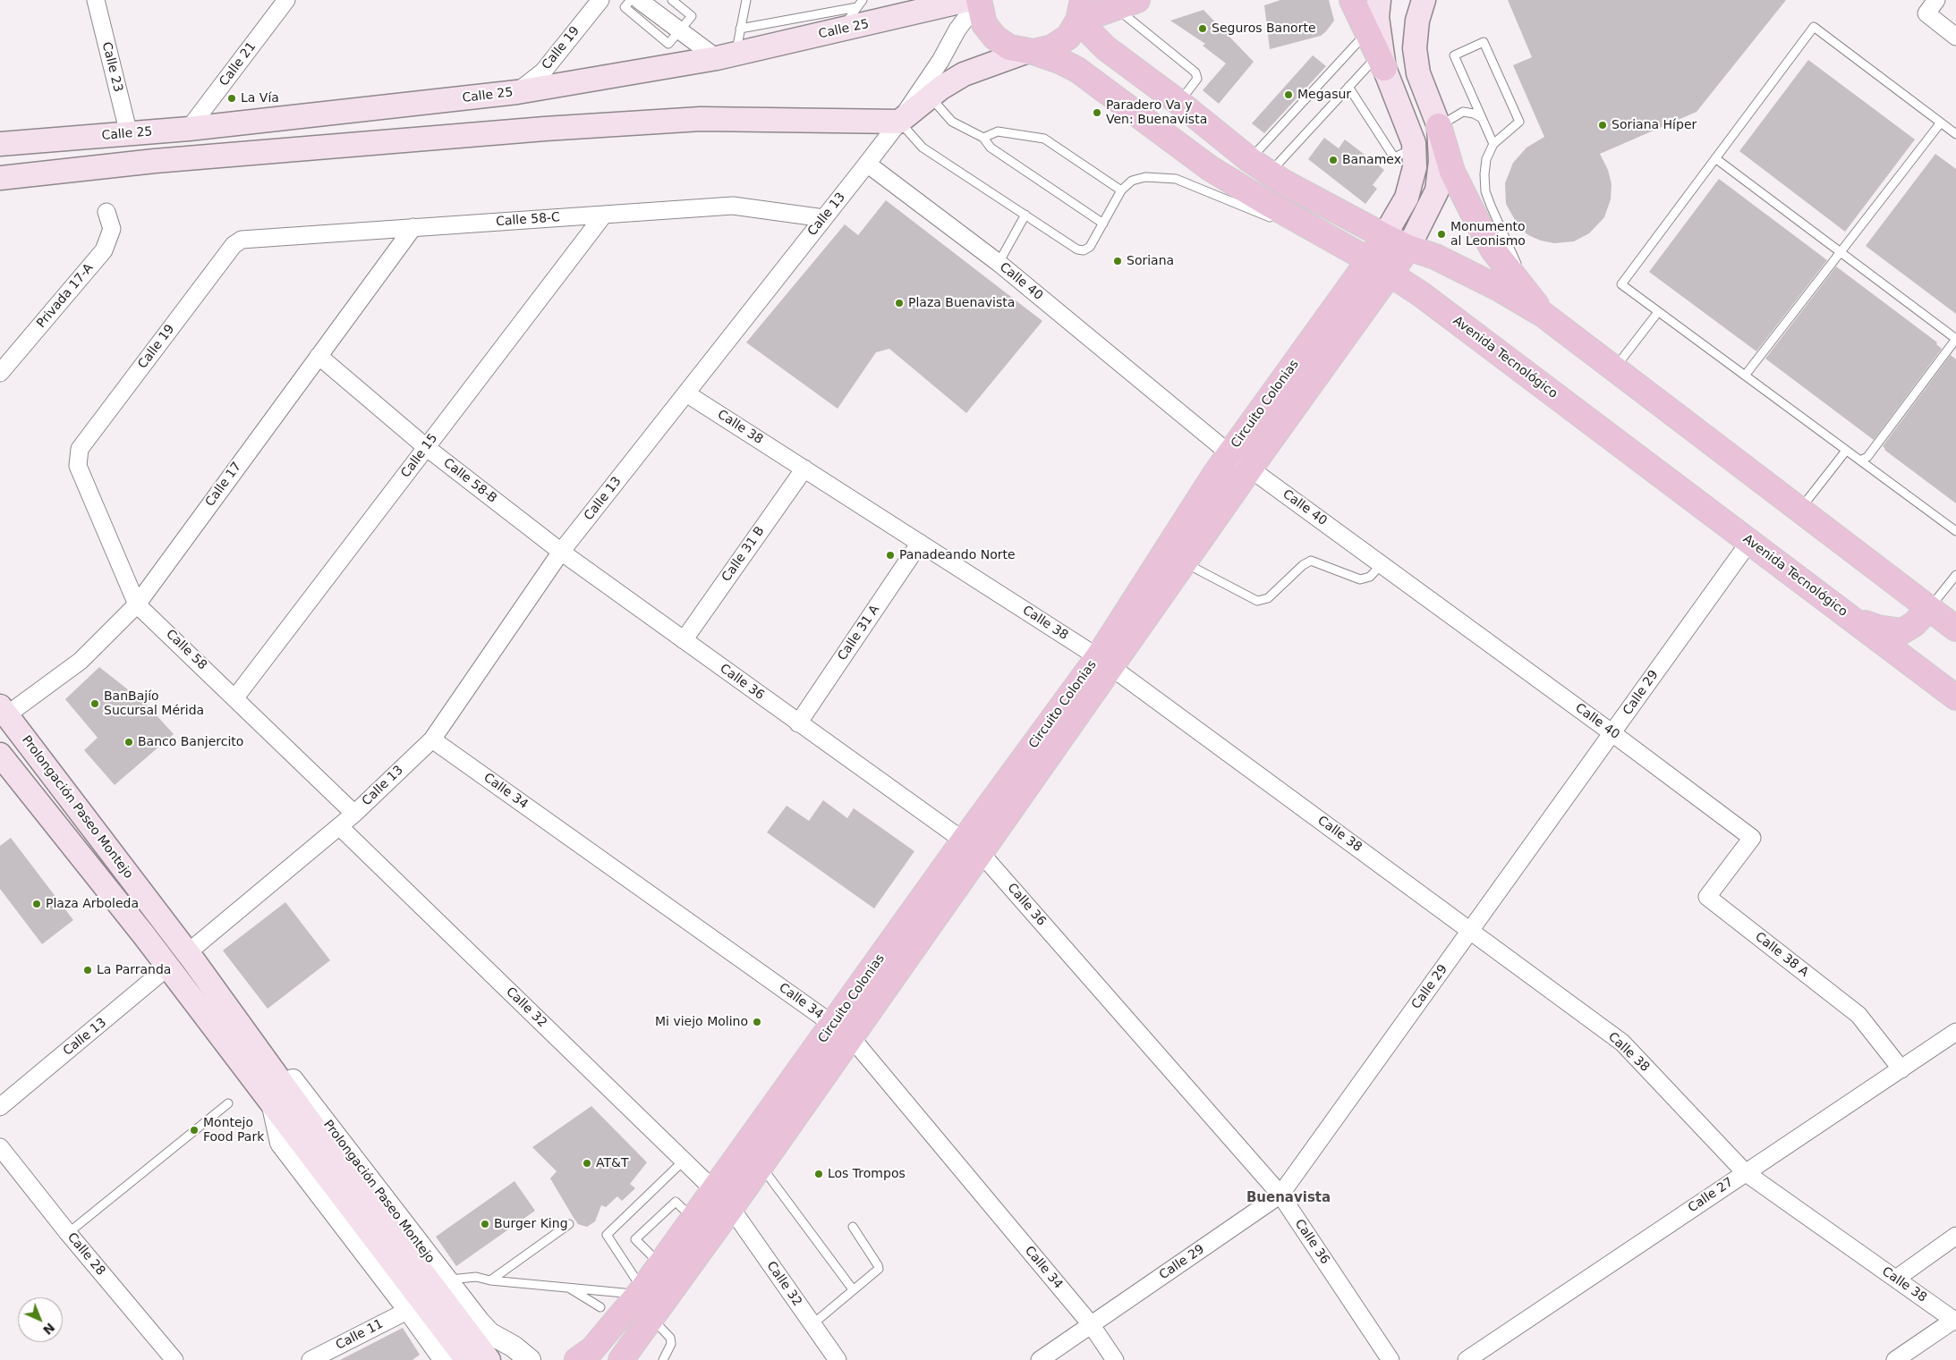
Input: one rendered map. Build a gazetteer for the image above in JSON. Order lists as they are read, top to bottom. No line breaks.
{"streets":{"main road":["Calle 25","Avenida Tecnológico","Circuito Colonias","Prolongación Paseo Montejo"],"street":["Calle 19","Calle 21","Calle 23","Calle 13","Calle 58-C","Calle 40","Privada 17-A","Calle 38","Calle 15","Calle 58-B","Calle 17","Calle 31 B","Calle 31 A","Calle 58","Calle 36","Calle 29","Calle 34","Calle 38 A","Calle 32","Calle 27","Calle 28","Calle 11"]},"crossings":[["Calle 25","Calle 19"],["Calle 25","Calle 21"],["Calle 25","Calle 23"],["Calle 25","Calle 13"],["Calle 25","Avenida Tecnológico"],["Calle 19","Calle 58-C"],["Calle 19","Calle 58"],["Calle 13","Calle 58-C"],["Calle 13","Calle 40"],["Calle 13","Avenida Tecnológico"],["Calle 13","Calle 38"],["Calle 13","Calle 58-B"],["Calle 13","Calle 58"],["Calle 13","Calle 36"],["Calle 13","Calle 34"],["Calle 13","Prolongación Paseo Montejo"],["Calle 13","Calle 32"],["Calle 58-C","Calle 15"],["Calle 58-C","Calle 17"],["Calle 40","Circuito Colonias"],["Calle 40","Calle 29"],["Calle 40","Calle 38 A"],["Avenida Tecnológico","Circuito Colonias"],["Avenida Tecnológico","Calle 29"],["Circuito Colonias","Calle 38"],["Circuito Colonias","Calle 36"],["Circuito Colonias","Calle 34"],["Circuito Colonias","Calle 32"],["Calle 38","Calle 31 B"],["Calle 38","Calle 31 A"],["Calle 38","Calle 29"],["Calle 38","Calle 27"],["Calle 15","Calle 58-B"],["Calle 15","Calle 58"],["Calle 58-B","Calle 17"],["Calle 58-B","Calle 36"],["Calle 17","Calle 58"],["Calle 17","Prolongación Paseo Montejo"],["Calle 31 B","Calle 36"],["Calle 31 A","Calle 36"],["Calle 36","Calle 29"],["Calle 29","Calle 34"],["Prolongación Paseo Montejo","Calle 11"],["Calle 38 A","Calle 27"]],"districts":["Buenavista"],"places":["Seguros Banorte","Megasur","La Vía","Paradero Va y Ven: Buenavista","Soriana Híper","Banamex","Monumento al Leonismo","Soriana","Plaza Buenavista","Panadeando Norte","BanBajío Sucursal Mérida","Banco Banjercito","Plaza Arboleda","La Parranda","Mi viejo Molino","Montejo Food Park","AT&T","Los Trompos","Burger King"],"north":"bottom right"}
